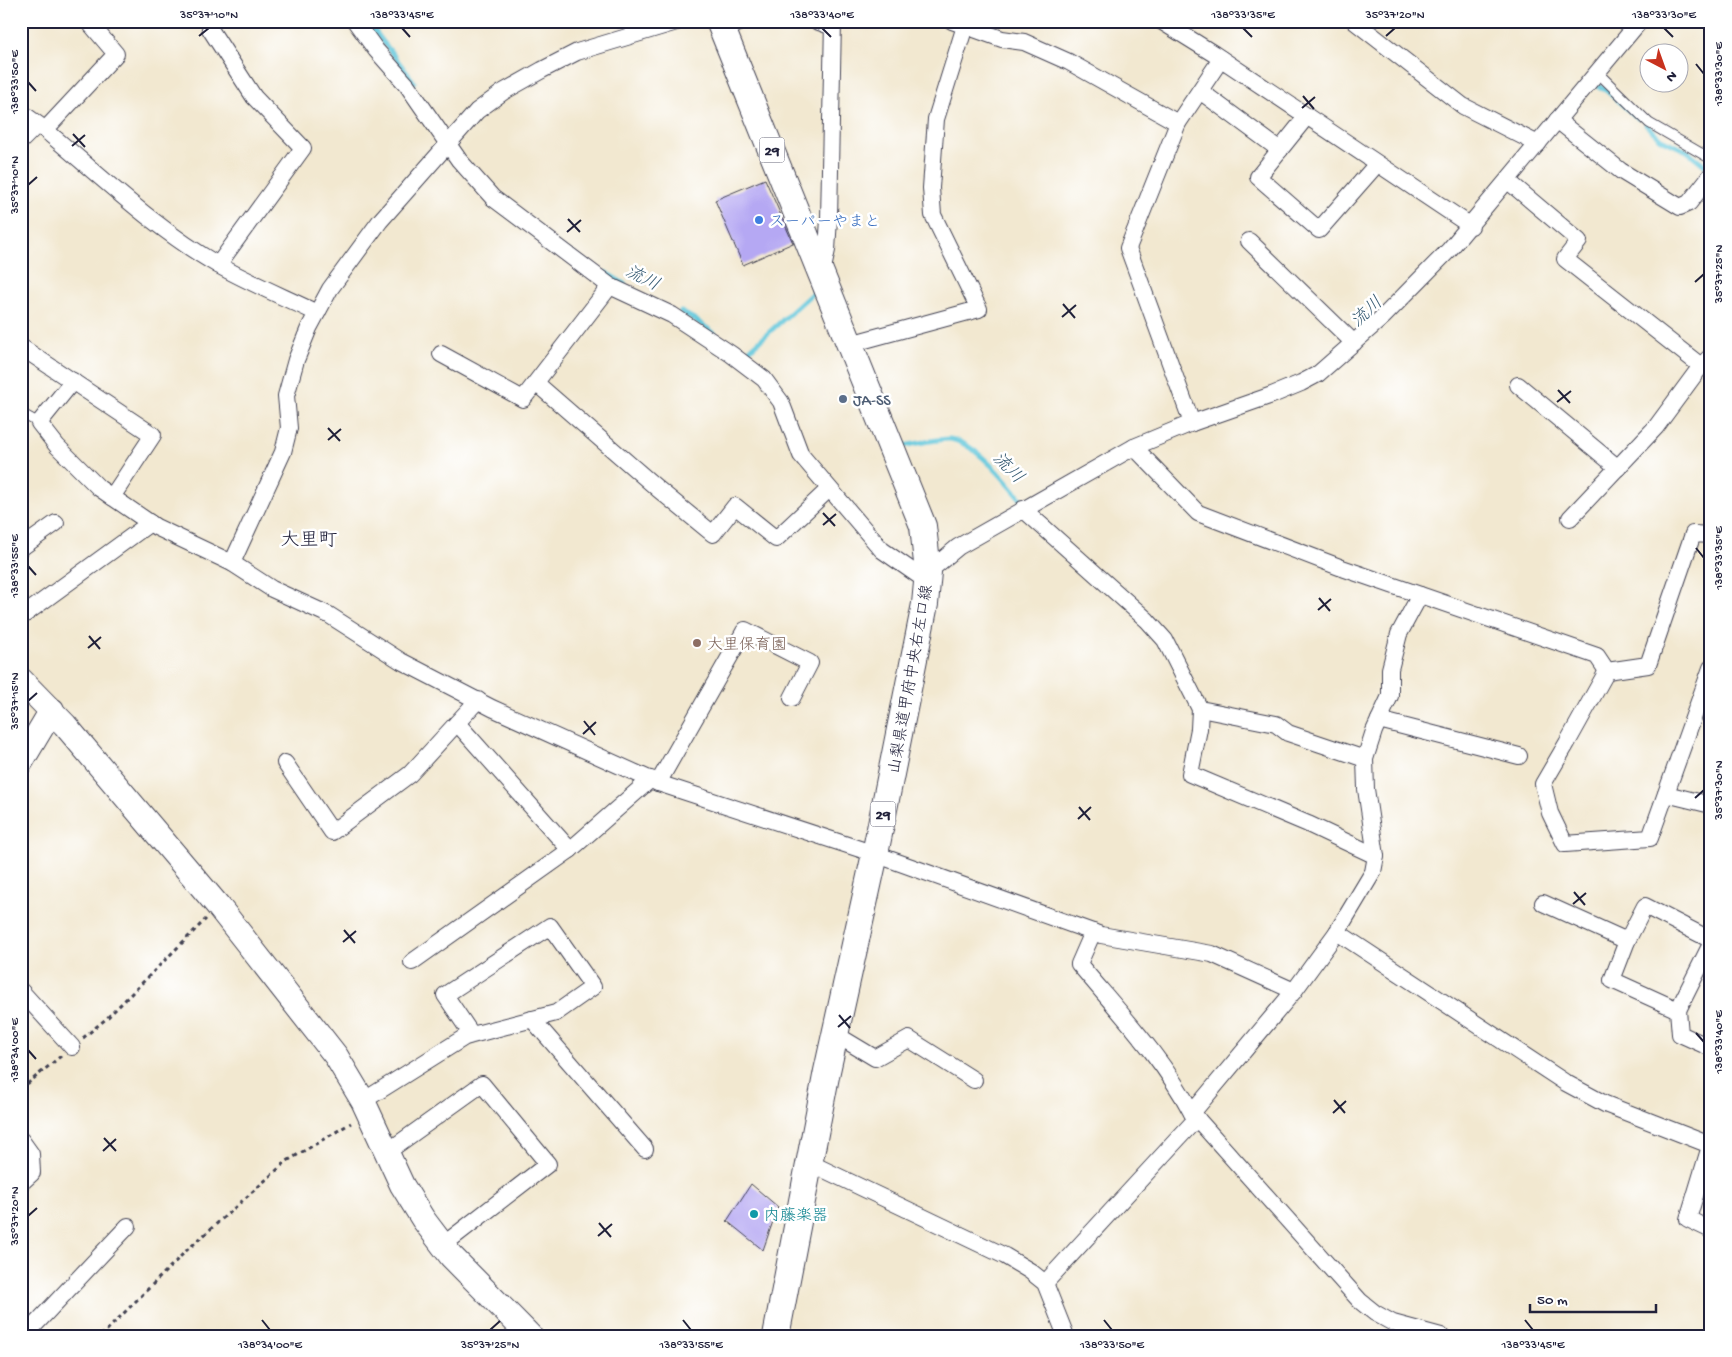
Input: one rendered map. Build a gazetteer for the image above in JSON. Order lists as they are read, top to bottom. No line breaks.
{"streets":{"main road":["29","山梨県道甲府中央右左口線"]},"districts":["大里町"],"water":["流川"],"places":["スーパーやまと","JA-SS","大里保育園","内藤楽器"],"scale_bar":"50 m","north":"bottom right","coordinates":["35°37'10\"N","138°33'45\"E","138°33'40\"E","138°33'35\"E","35°37'20\"N","138°33'30\"E","138°33'50\"E","35°37'25\"N","138°33'55\"E","35°37'15\"N","35°37'30\"N","138°34'00\"E"]}
